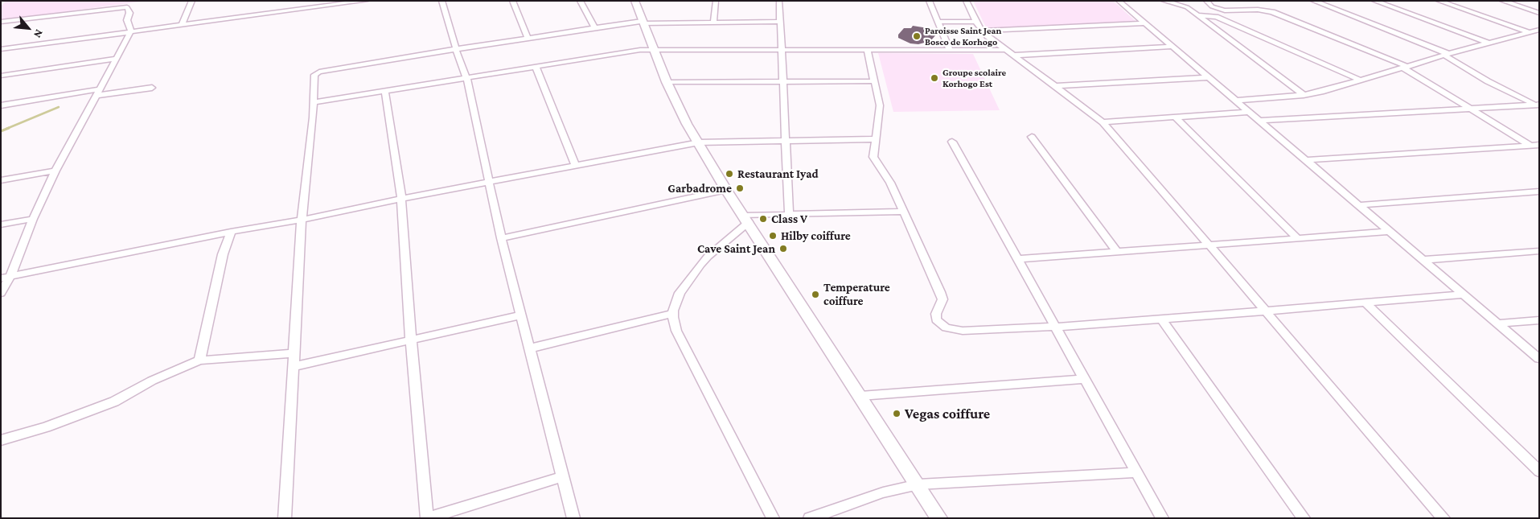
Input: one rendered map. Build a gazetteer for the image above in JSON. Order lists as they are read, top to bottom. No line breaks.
{"places":["Paroisse Saint Jean Bosco de Korhogo","Groupe scolaire Korhogo Est","Restaurant Iyad","Garbadrome","Class V","Hilby coiffure","Cave Saint Jean","Temperature coiffure","Vegas coiffure"],"north":"bottom right"}
